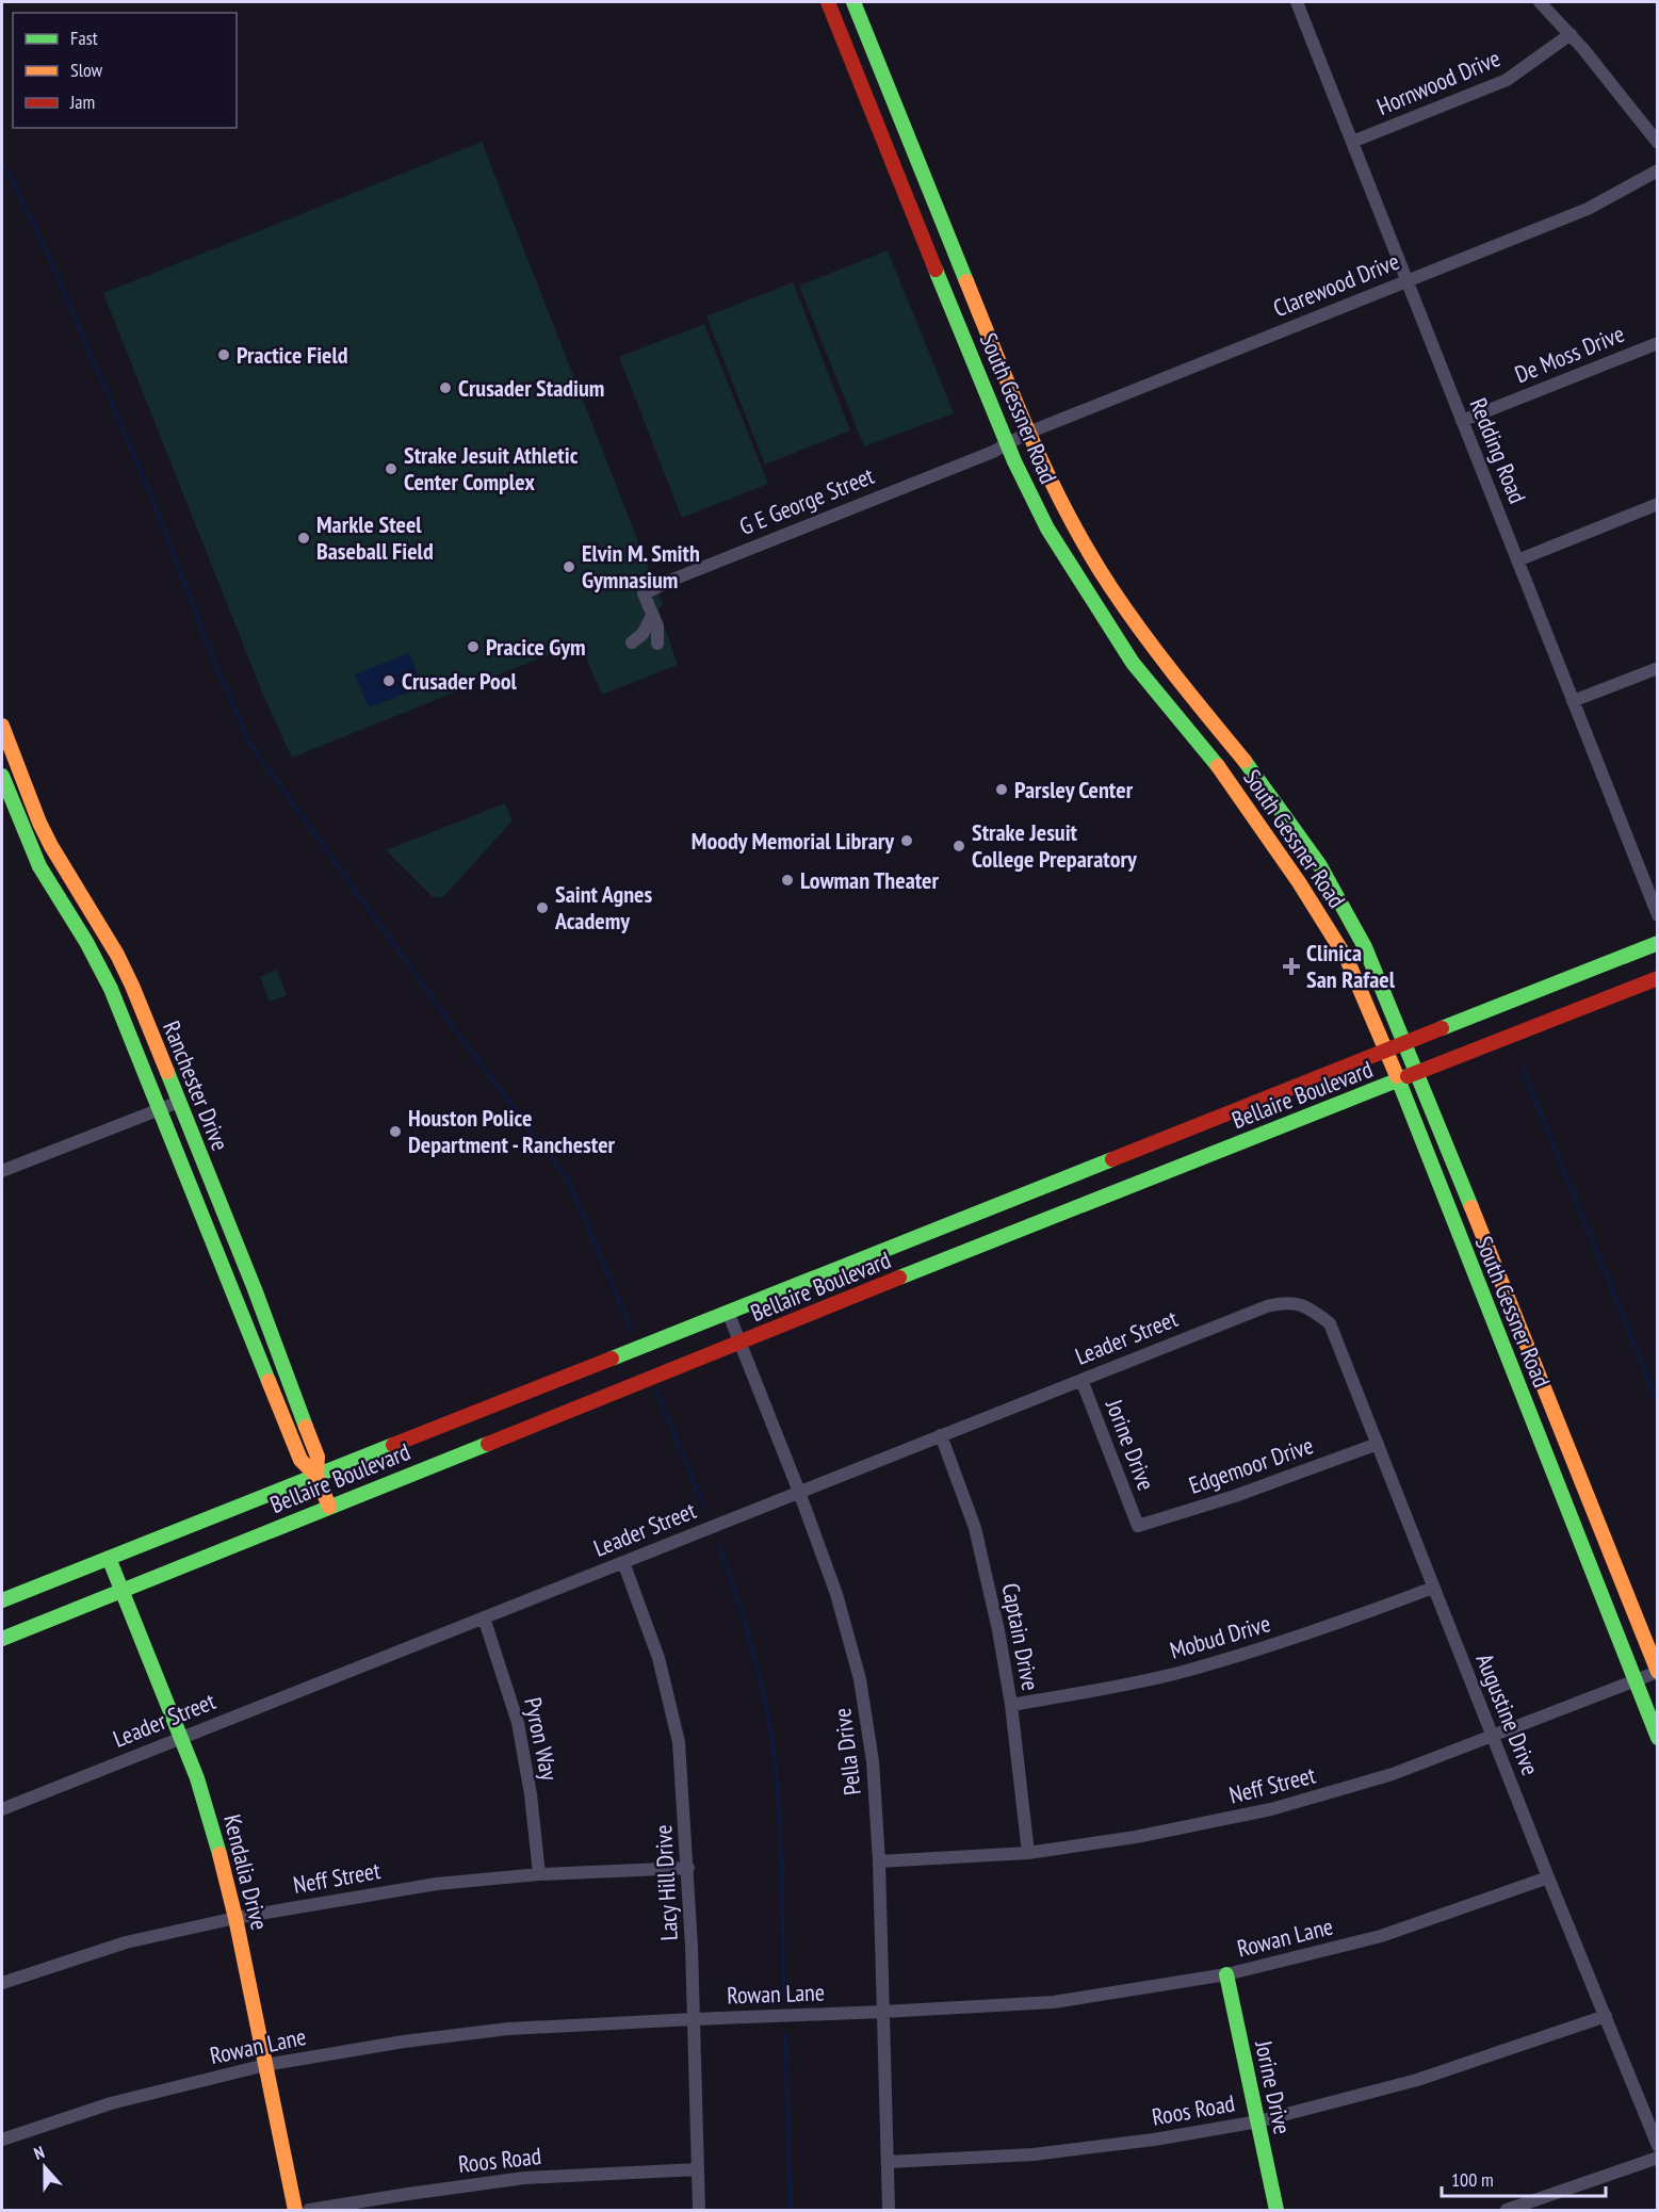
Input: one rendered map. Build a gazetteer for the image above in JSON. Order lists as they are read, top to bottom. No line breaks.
{"streets":{"main road":["South Gessner Road","Ranchester Drive","Bellaire Boulevard","Jorine Drive","Kendalia Drive"],"street":["Hornwood Drive","Clarewood Drive","De Moss Drive","Redding Road","G E George Street","Leader Street","Edgemoor Drive","Captain Drive","Mobud Drive","Augustine Drive","Pyron Way","Pella Drive","Neff Street","Lacy Hill Drive","Rowan Lane","Roos Road"]},"crossings":[["Hornwood Drive","Redding Road"],["Clarewood Drive","South Gessner Road"],["Clarewood Drive","Redding Road"],["Clarewood Drive","G E George Street"],["De Moss Drive","Redding Road"],["South Gessner Road","G E George Street"],["South Gessner Road","Bellaire Boulevard"],["South Gessner Road","Neff Street"],["Ranchester Drive","Bellaire Boulevard"],["Bellaire Boulevard","Pella Drive"],["Bellaire Boulevard","Kendalia Drive"],["Leader Street","Jorine Drive"],["Leader Street","Captain Drive"],["Leader Street","Augustine Drive"],["Leader Street","Pyron Way"],["Leader Street","Pella Drive"],["Leader Street","Kendalia Drive"],["Leader Street","Lacy Hill Drive"],["Jorine Drive","Edgemoor Drive"],["Jorine Drive","Rowan Lane"],["Jorine Drive","Roos Road"],["Edgemoor Drive","Augustine Drive"],["Captain Drive","Mobud Drive"],["Captain Drive","Neff Street"],["Mobud Drive","Augustine Drive"],["Augustine Drive","Neff Street"],["Augustine Drive","Rowan Lane"],["Augustine Drive","Roos Road"],["Pyron Way","Neff Street"],["Pella Drive","Neff Street"],["Pella Drive","Rowan Lane"],["Pella Drive","Roos Road"],["Neff Street","Kendalia Drive"],["Neff Street","Lacy Hill Drive"],["Kendalia Drive","Rowan Lane"],["Lacy Hill Drive","Rowan Lane"],["Lacy Hill Drive","Roos Road"]],"places":{"other":["Practice Field","Crusader Stadium","Strake Jesuit Athletic Center Complex","Markle Steel Baseball Field","Elvin M. Smith Gymnasium","Pracice Gym","Crusader Pool","Parsley Center","Moody Memorial Library","Strake Jesuit College Preparatory","Lowman Theater","Saint Agnes Academy","Houston Police Department - Ranchester"],"health":["Clinica San Rafael"]},"legend":["Fast","Slow","Jam"],"scale_bar":"100 m","north":"top"}
